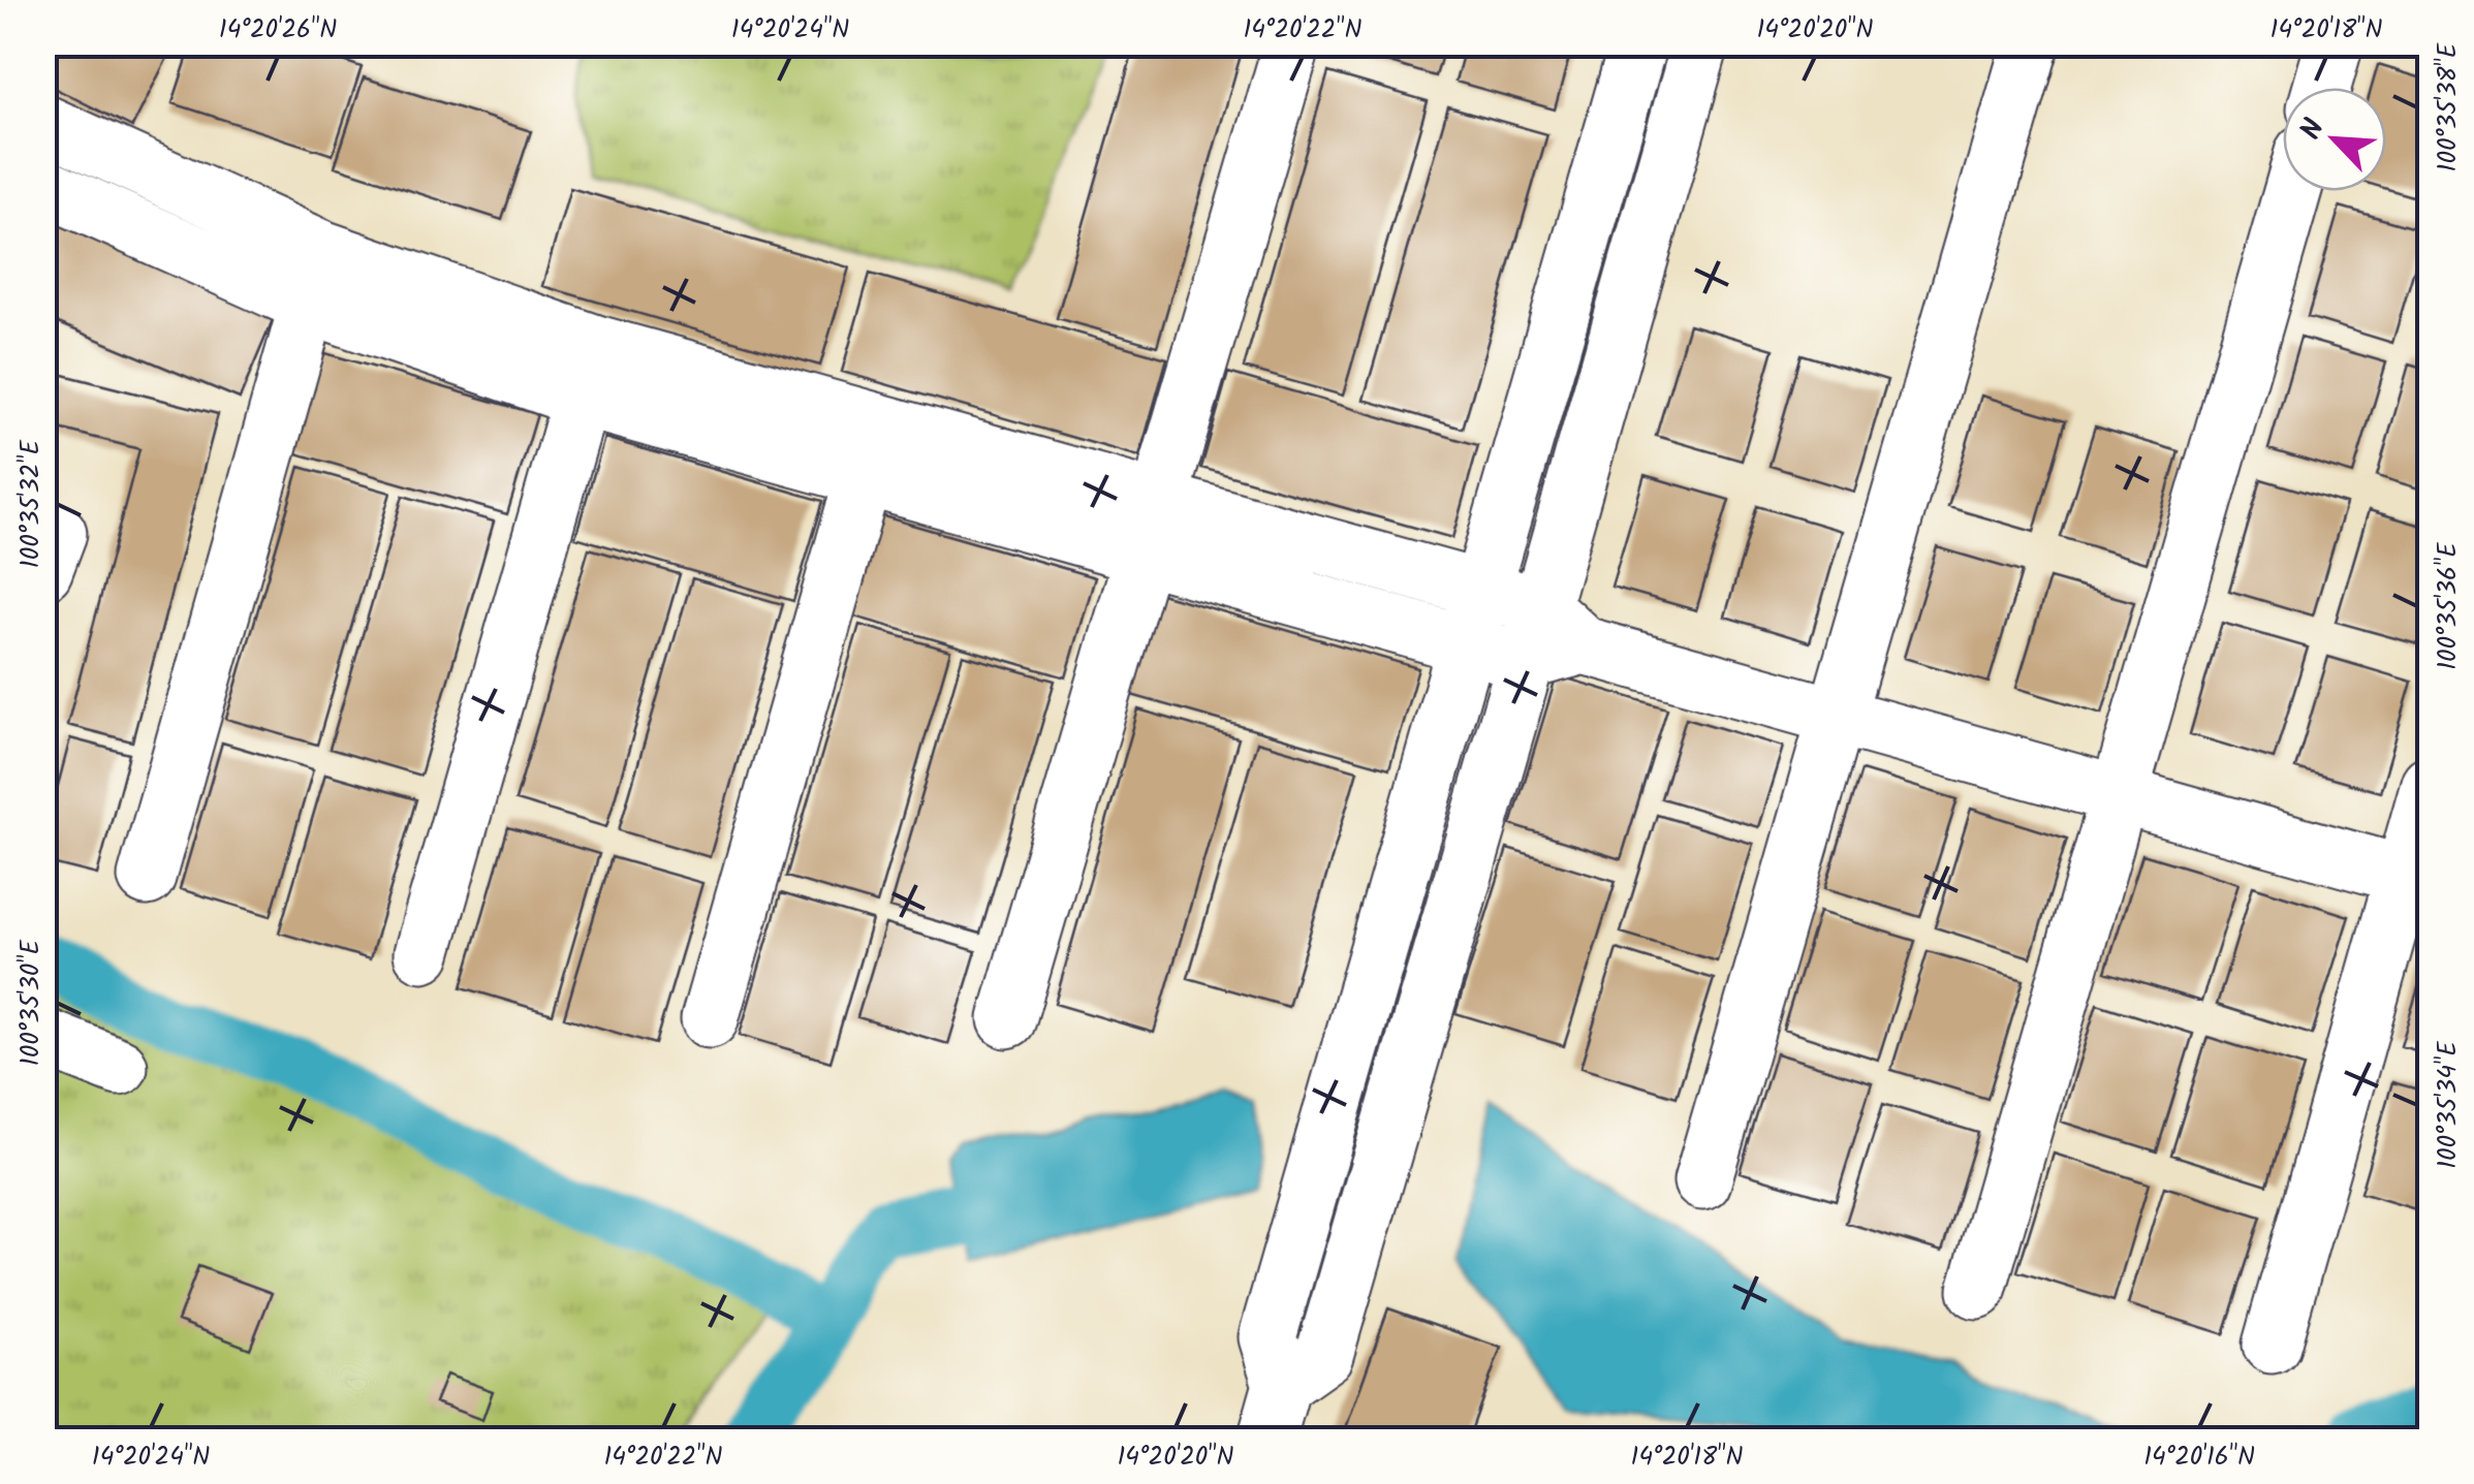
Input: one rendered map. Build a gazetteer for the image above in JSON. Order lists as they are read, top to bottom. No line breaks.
{"north":"top left","coordinates":["14°20'26\"N","14°20'24\"N","14°20'22\"N","14°20'20\"N","14°20'18\"N","100°35'38\"E","100°35'32\"E","100°35'36\"E","100°35'30\"E","100°35'34\"E","14°20'16\"N"]}
